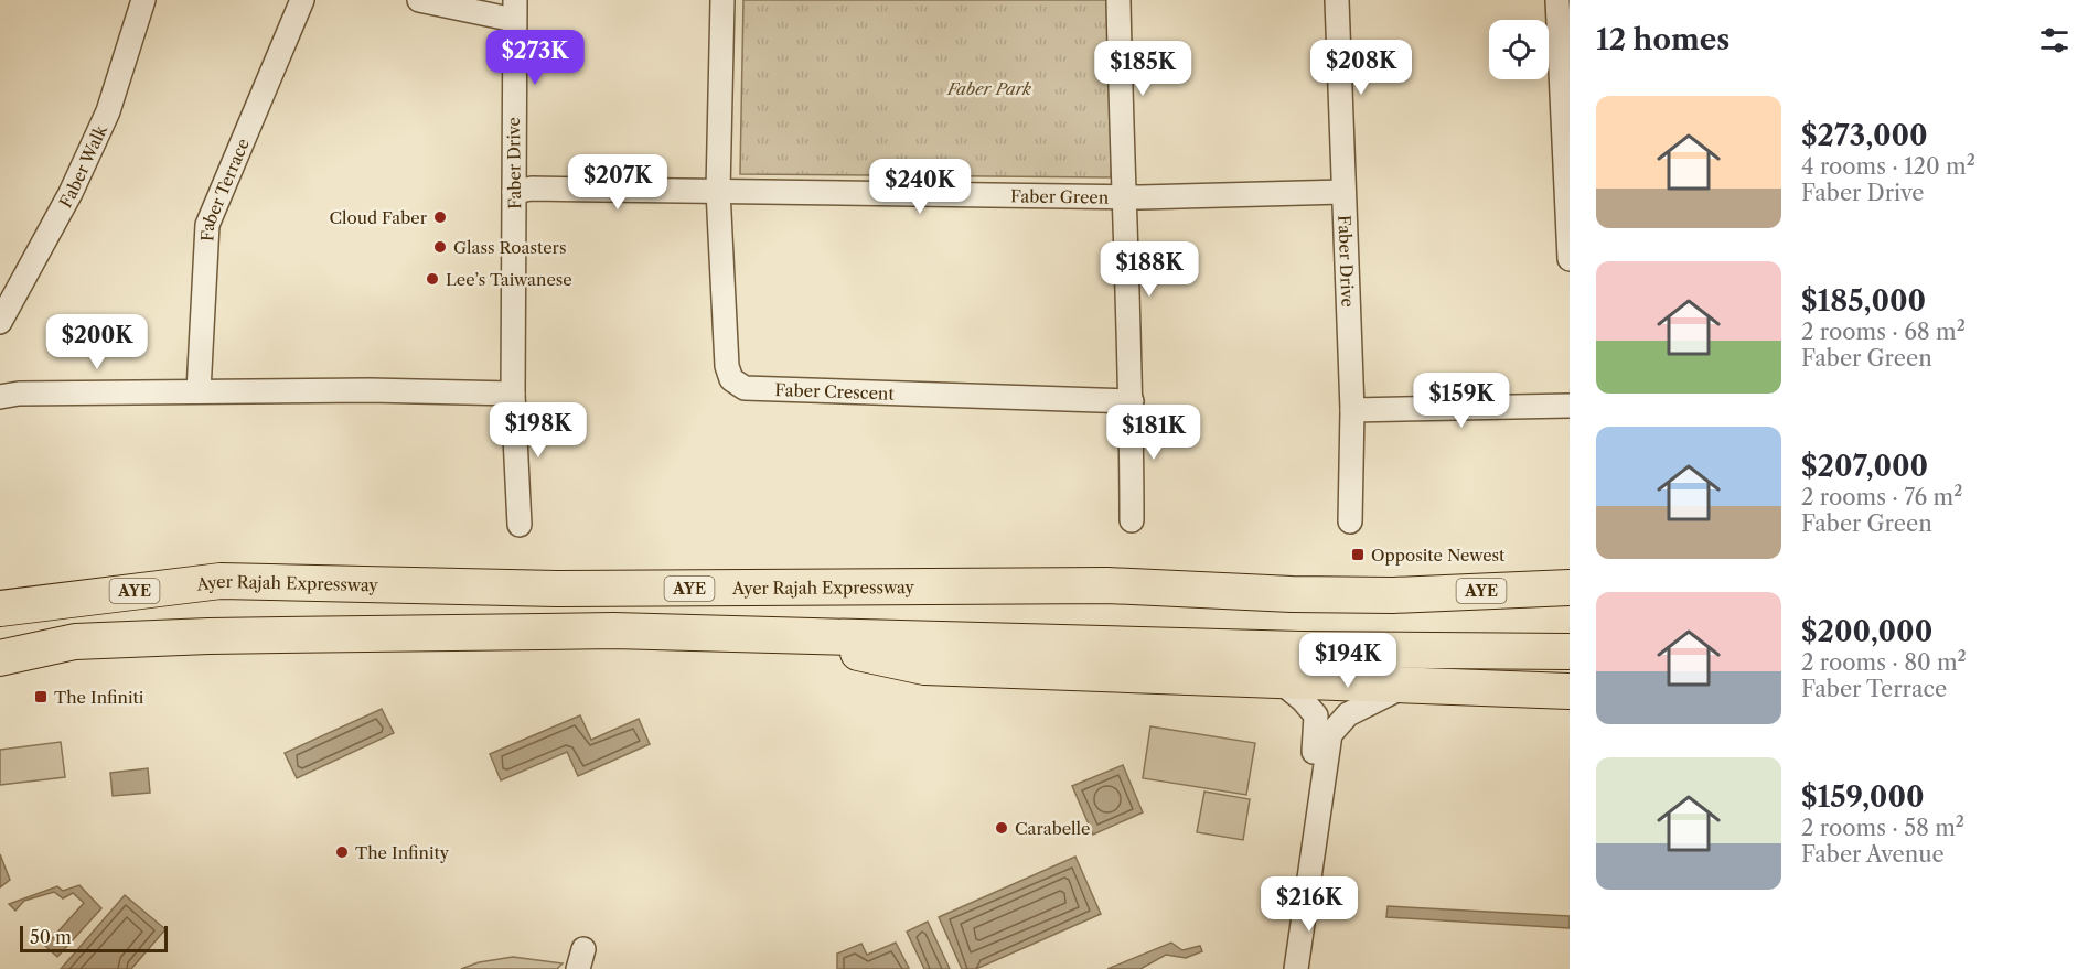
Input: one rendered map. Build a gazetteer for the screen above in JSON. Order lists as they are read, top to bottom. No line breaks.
{"streets":{"highway":["Ayer Rajah Expressway","AYE"],"street":["Faber Drive","Faber Walk","Faber Terrace","Faber Green","Faber Crescent"]},"crossings":[["Faber Drive","Faber Green"],["Faber Green","Faber Crescent"]],"parks":["Faber Park"],"places":{"other":["Cloud Faber","Glass Roasters","Lee’s Taiwanese","Carabelle","The Infinity"],"transit":["Opposite Newest","The Infiniti"]},"scale_bar":"50 m","page":{"heading":"12 homes","price":["$273K","$208K","$185K","$207K","$240K","$188K","$200K","$159K","$198K","$181K","$194K","$216K"],"list":[{"name":"$273,000","note":"4 rooms · 120 m² · Faber Drive"},{"name":"$185,000","note":"2 rooms · 68 m² · Faber Green"},{"name":"$207,000","note":"2 rooms · 76 m² · Faber Green"},{"name":"$200,000","note":"2 rooms · 80 m² · Faber Terrace"},{"name":"$159,000","note":"2 rooms · 58 m² · Faber Avenue"}],"scale":"50 m"}}
